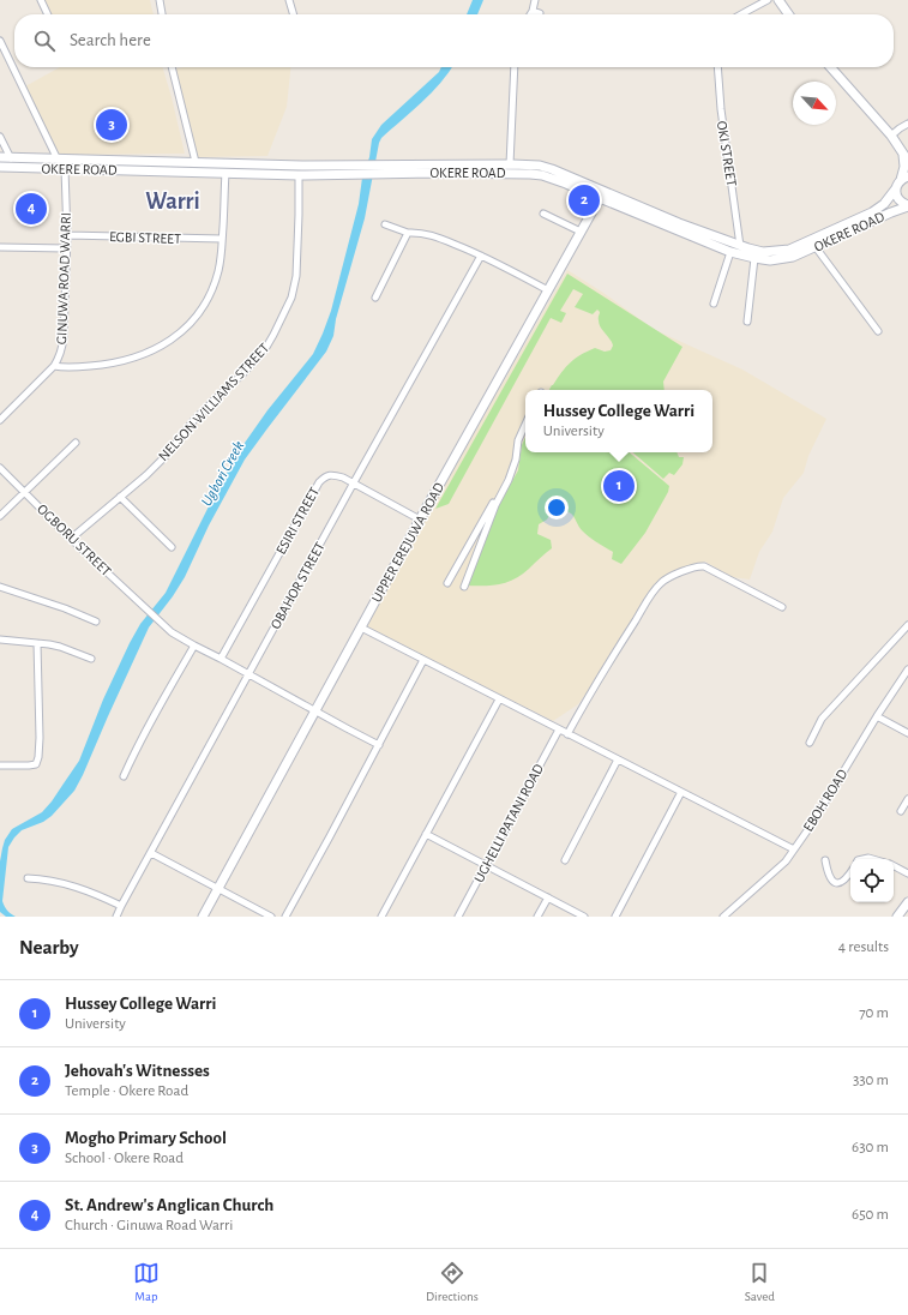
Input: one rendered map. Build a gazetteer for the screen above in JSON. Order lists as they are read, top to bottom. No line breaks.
{"streets":{"main road":["OKERE ROAD","UPPER EREJUWA ROAD"],"street":["OKI STREET","EGBI STREET","GINUWA ROAD WARRI","NELSON WILLIAMS STREET","ESIRI STREET","OGBORU STREET","OBAHOR STREET","EBOH ROAD","UGHELLI PATANI ROAD"]},"crossings":[["OKI STREET","OKERE ROAD"],["OKERE ROAD","GINUWA ROAD WARRI"],["OKERE ROAD","NELSON WILLIAMS STREET"],["OKERE ROAD","UPPER EREJUWA ROAD"],["EGBI STREET","GINUWA ROAD WARRI"],["NELSON WILLIAMS STREET","OGBORU STREET"],["ESIRI STREET","OGBORU STREET"],["ESIRI STREET","UPPER EREJUWA ROAD"],["ESIRI STREET","OBAHOR STREET"],["OGBORU STREET","UPPER EREJUWA ROAD"],["OGBORU STREET","OBAHOR STREET"]],"districts":["Warri"],"water":["Ugbori Creek"],"north":"bottom right","page":{"search":"Search here","pins":["3","2","4","1"],"popup":["Hussey College Warri","University"],"heading":["Nearby","4 results"],"list":[{"mark":"1","name":"Hussey College Warri","note":"University","value":"70 m"},{"mark":"2","name":"Jehovah's Witnesses","note":"Temple · Okere Road","value":"330 m"},{"mark":"3","name":"Mogho Primary School","note":"School · Okere Road","value":"630 m"},{"mark":"4","name":"St. Andrew's Anglican Church","note":"Church · Ginuwa Road Warri","value":"650 m"}],"nav":["Map","Directions","Saved"]}}
